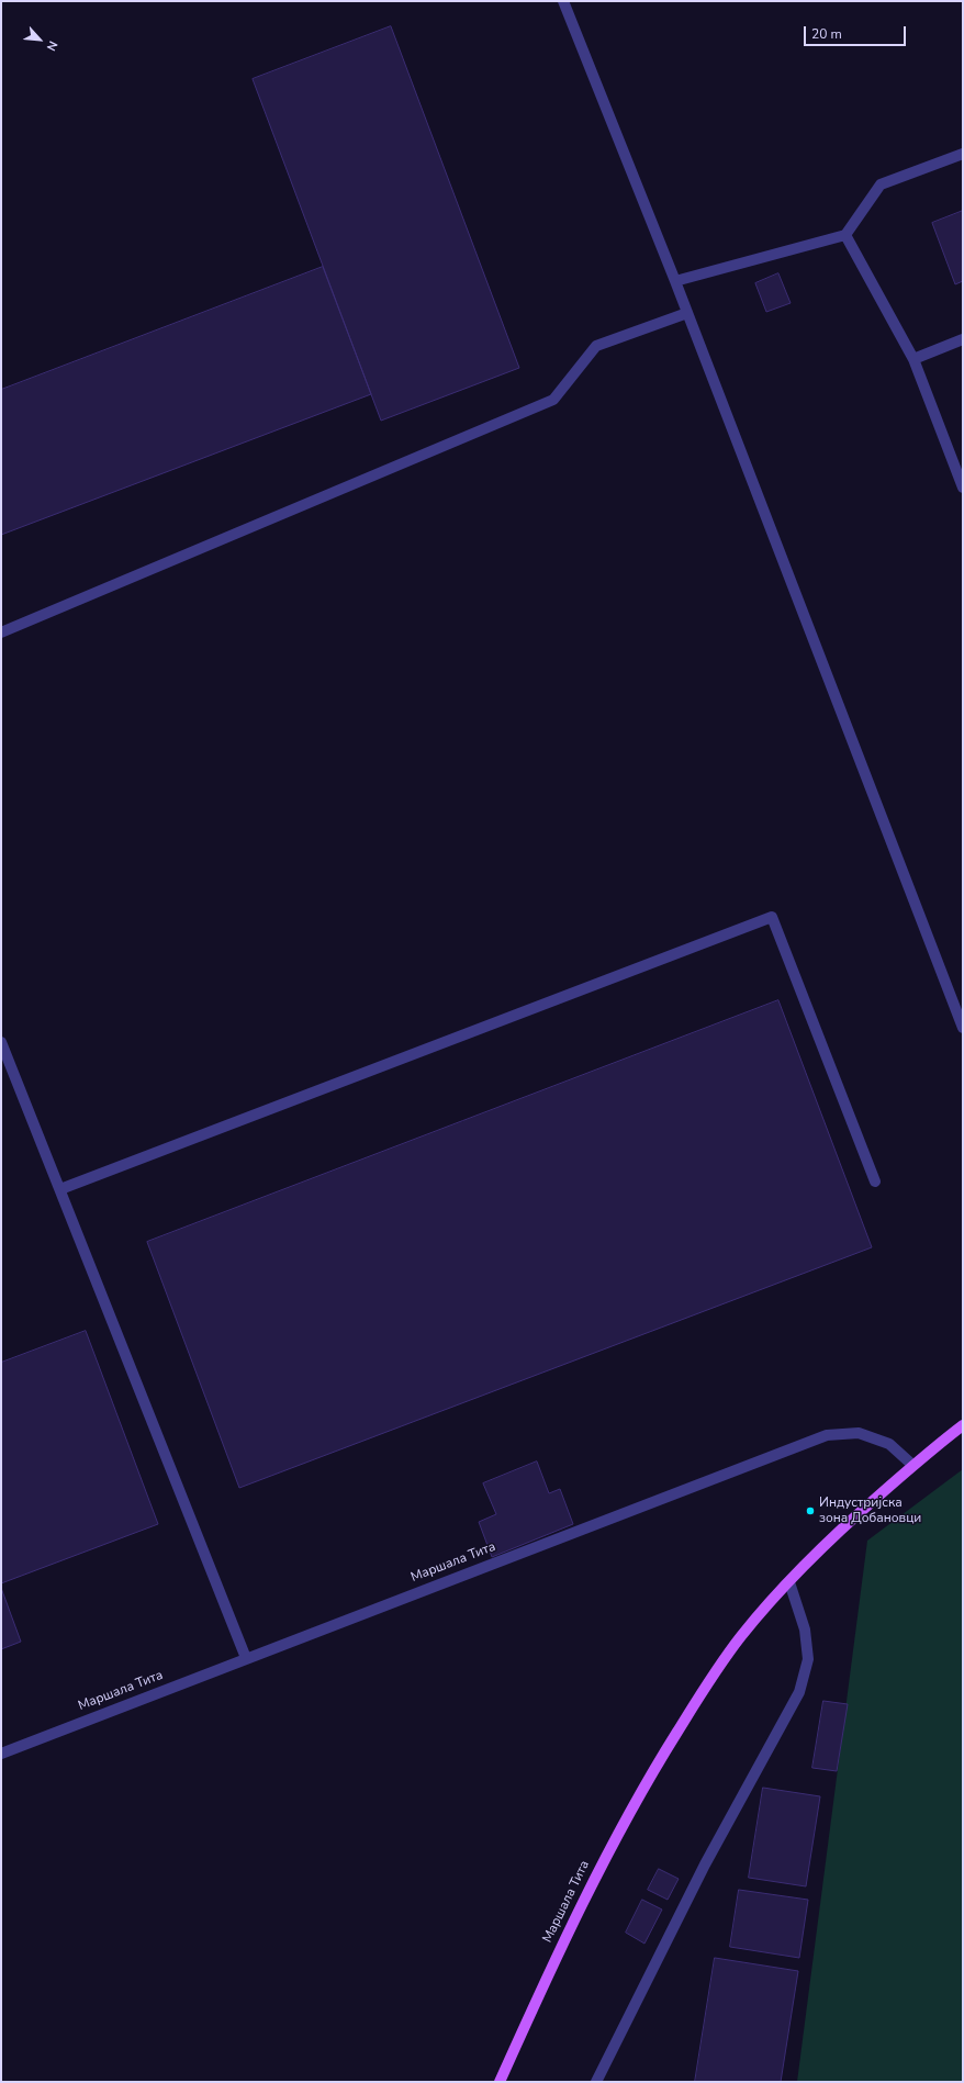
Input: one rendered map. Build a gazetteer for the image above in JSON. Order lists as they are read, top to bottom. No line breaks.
{"streets":{"main road":["Маршала Тита"]},"places":["Индустријска зона Добановци"],"scale_bar":"20 m","north":"bottom right"}
